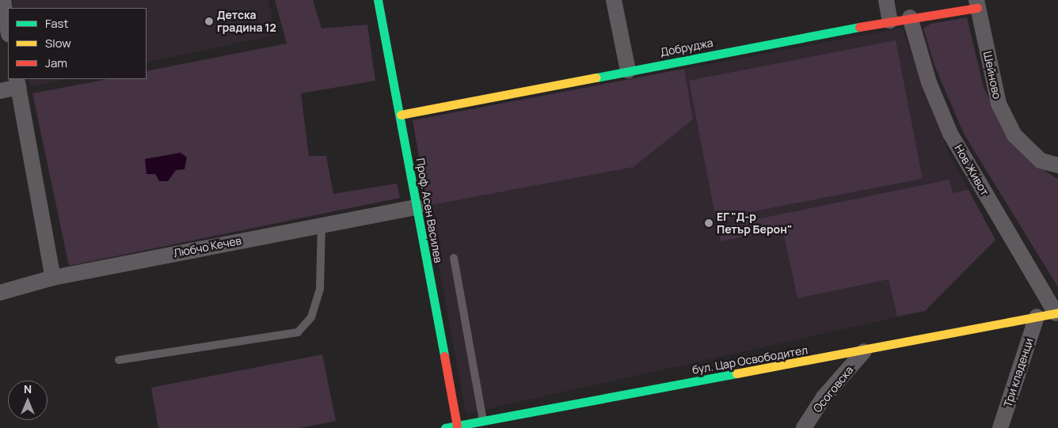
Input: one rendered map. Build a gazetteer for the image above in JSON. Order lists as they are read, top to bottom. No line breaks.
{"streets":{"street":["Добруджа","Шейново","Нов Живот","Проф. Асен Василев","Любчо Кечев","бул. Цар Освободител","Три кладенци","Осоговска"]},"crossings":[["Добруджа","Шейново"],["Добруджа","Нов Живот"],["Добруджа","Проф. Асен Василев"],["Нов Живот","бул. Цар Освободител"],["Проф. Асен Василев","Любчо Кечев"],["Проф. Асен Василев","бул. Цар Освободител"],["бул. Цар Освободител","Три кладенци"],["бул. Цар Освободител","Осоговска"]],"places":["Детска градина 12","ЕГ \"Д-р Петър Берон\""],"legend":["Fast","Slow","Jam"],"north":"top"}
